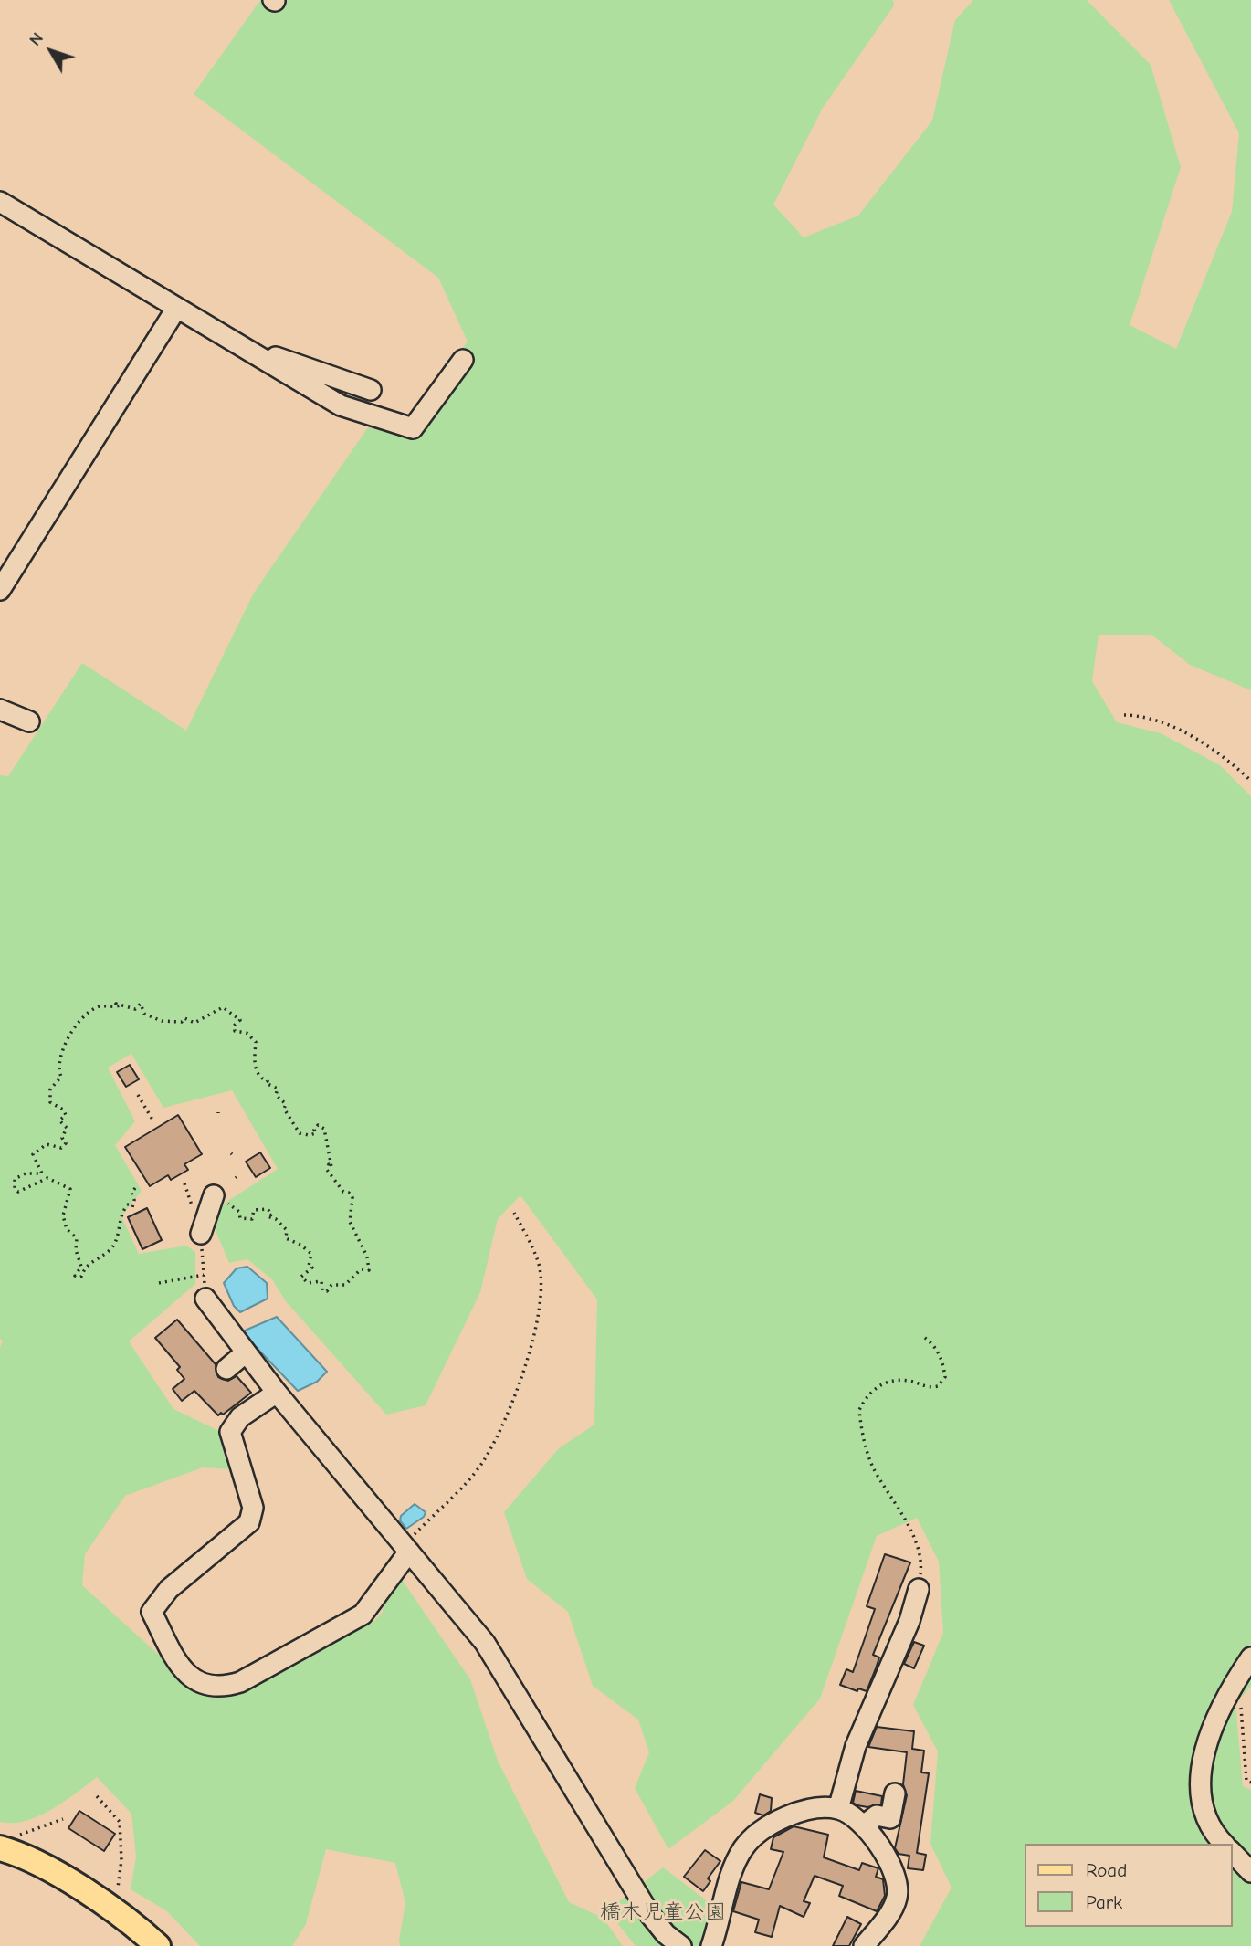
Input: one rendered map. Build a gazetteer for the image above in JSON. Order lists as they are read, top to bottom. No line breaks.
{"parks":["橋木児童公園"],"legend":["Road","Park"],"north":"top left"}
